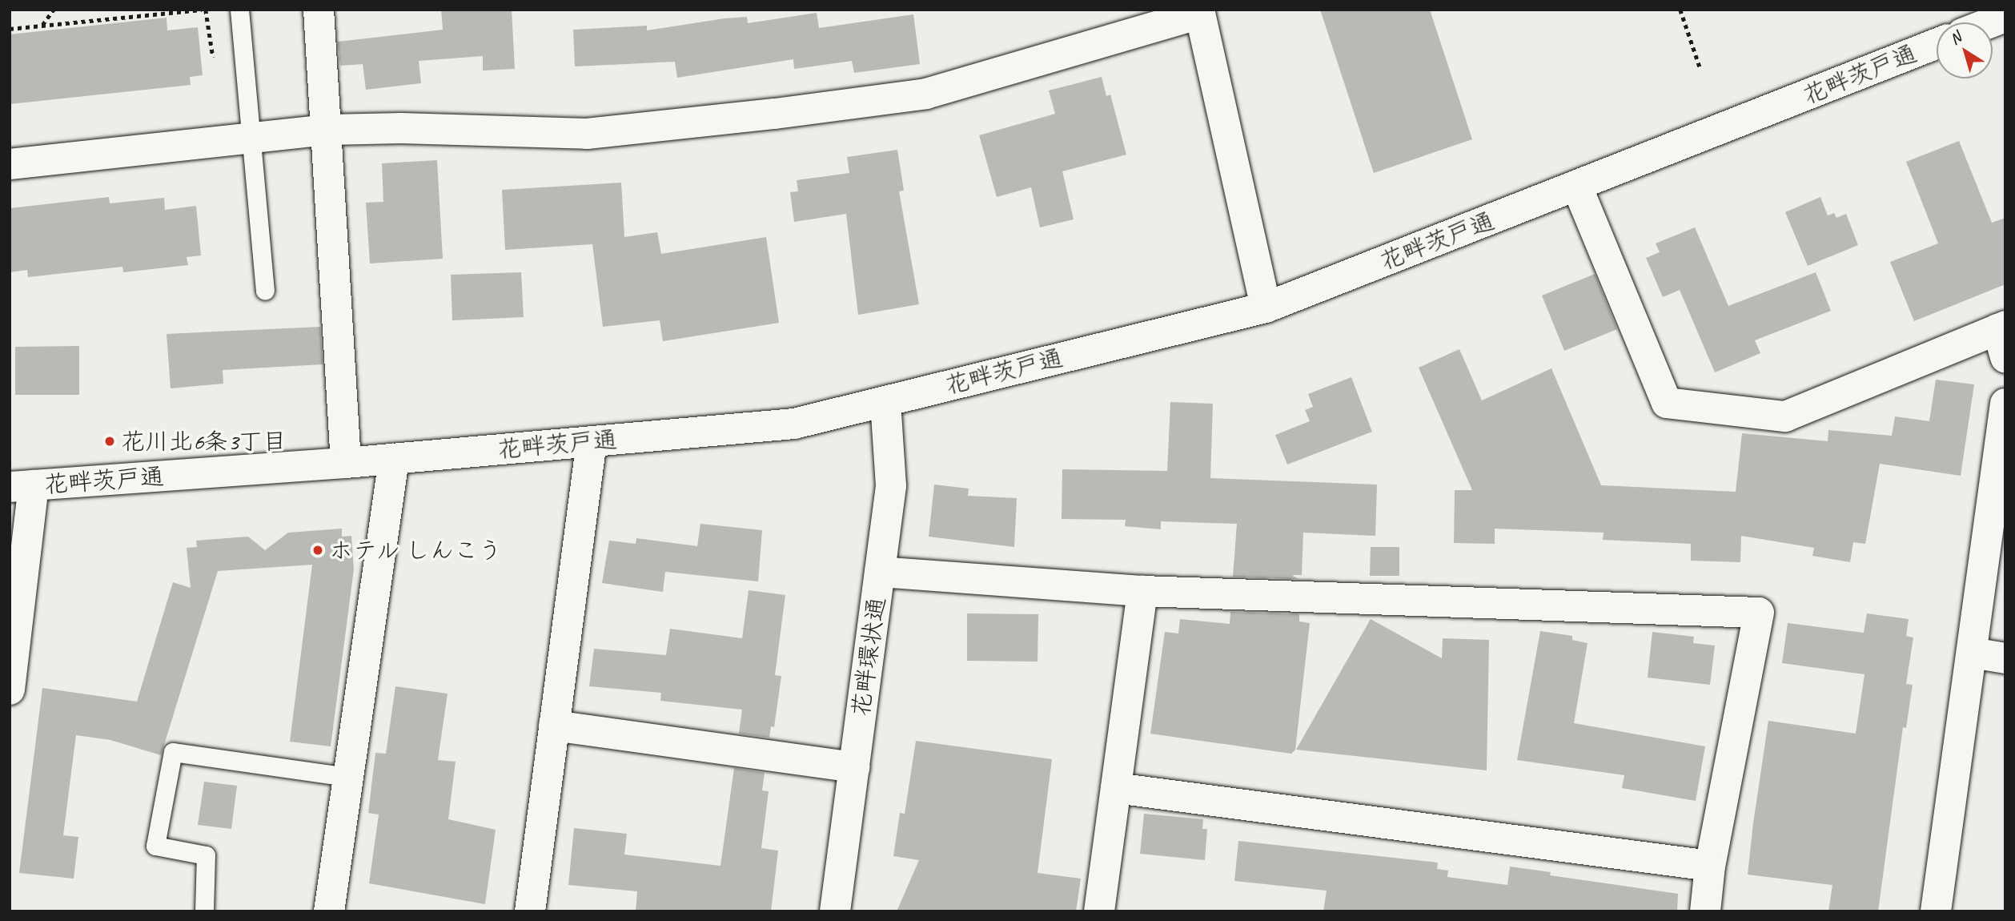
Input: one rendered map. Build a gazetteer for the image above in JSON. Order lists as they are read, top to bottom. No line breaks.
{"streets":{"street":["花畔茨戸通","花畔環状通"]},"crossings":[["花畔茨戸通","花畔環状通"]],"places":["花川北6条3丁目","ホテル しんこう"],"north":"top left"}
